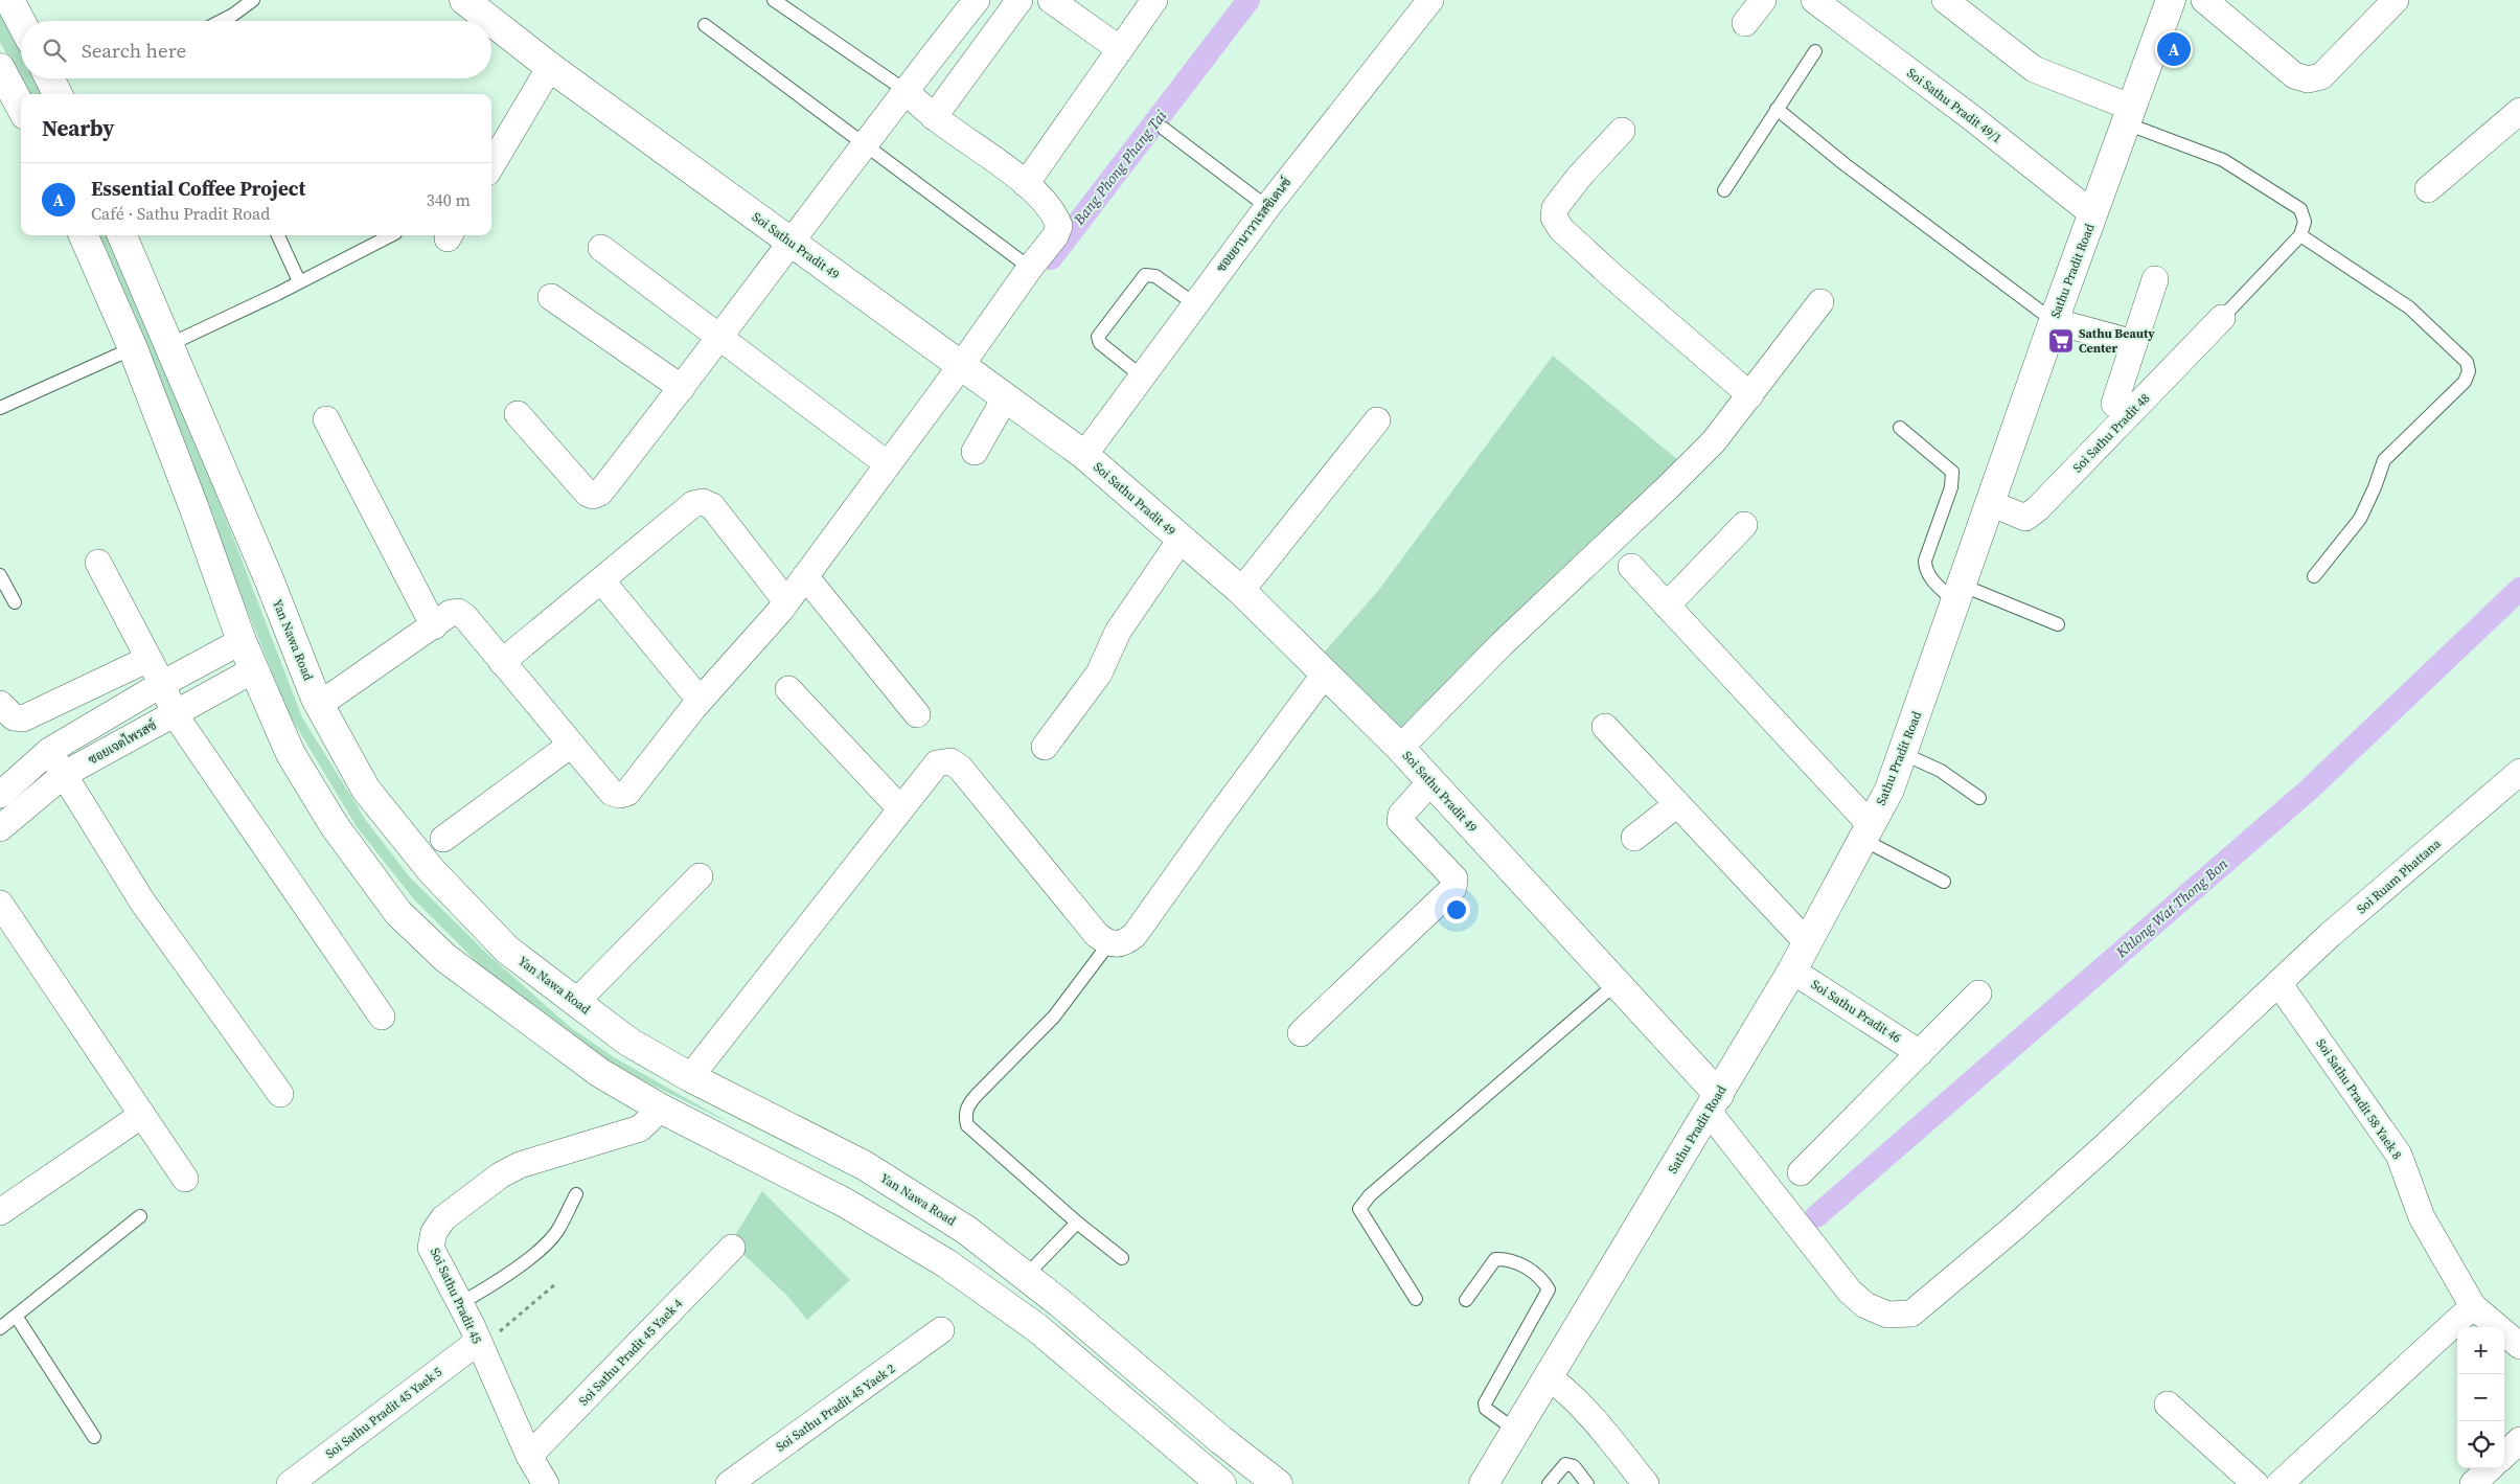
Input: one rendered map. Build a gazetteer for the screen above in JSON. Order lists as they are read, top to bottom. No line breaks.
{"streets":{"main road":["Soi Sathu Pradit 49","Sathu Pradit Road","Yan Nawa Road"],"street":["Soi Sathu Pradit 49/1","ซอยยานาวาเรสซิเดนซ์","Soi Sathu Pradit 48","ซอยเจดไพรสซ์","Soi Ruam Phattana","Soi Sathu Pradit 46","Soi Sathu Pradit 58 Yaek 8","Soi Sathu Pradit 45","Soi Sathu Pradit 45 Yaek 4","Soi Sathu Pradit 45 Yaek 2","Soi Sathu Pradit 45 Yaek 5"]},"crossings":[["Soi Sathu Pradit 49/1","Sathu Pradit Road"],["ซอยยานาวาเรสซิเดนซ์","Soi Sathu Pradit 49"],["Soi Sathu Pradit 49","Sathu Pradit Road"],["Soi Sathu Pradit 49","Soi Ruam Phattana"],["Sathu Pradit Road","Soi Sathu Pradit 48"],["Sathu Pradit Road","Soi Ruam Phattana"],["Sathu Pradit Road","Soi Sathu Pradit 46"],["Soi Ruam Phattana","Soi Sathu Pradit 58 Yaek 8"],["Soi Sathu Pradit 45","Soi Sathu Pradit 45 Yaek 4"],["Soi Sathu Pradit 45","Soi Sathu Pradit 45 Yaek 5"]],"water":["Bang Phong Phang Tai","Khlong Wat Thong Bon"],"places":{"supermarket":["Sathu Beauty Center"]},"page":{"search":"Search here","pins":"A","heading":"Nearby","list":[{"mark":"A","name":"Essential Coffee Project","note":"Café · Sathu Pradit Road","value":"340 m"}],"map_buttons":["+","−"]}}
